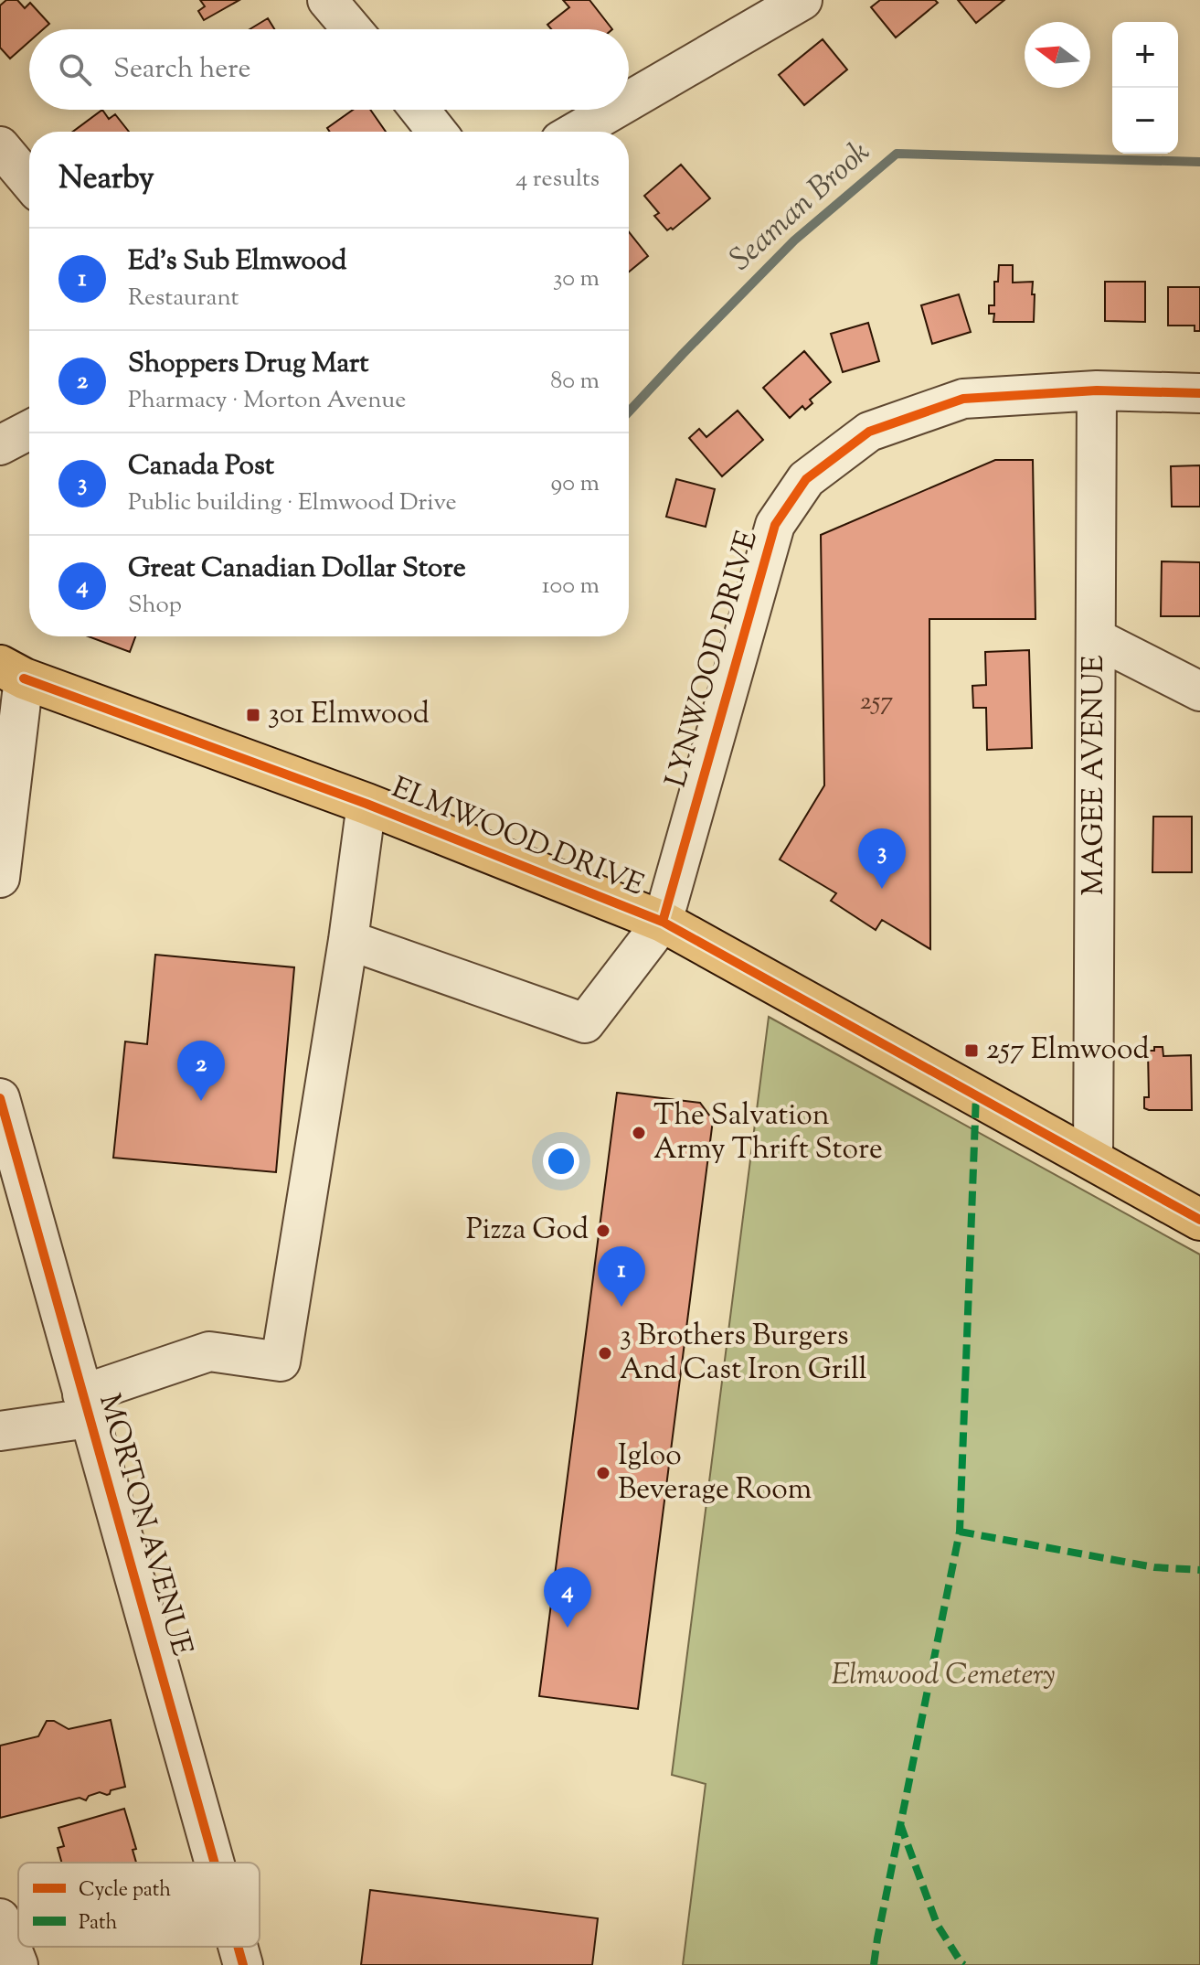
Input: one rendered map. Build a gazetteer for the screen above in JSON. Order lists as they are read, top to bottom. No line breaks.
{"streets":{"main road":["ELMWOOD DRIVE"],"street":["LYNWOOD DRIVE","MAGEE AVENUE","MORTON AVENUE"]},"crossings":[["LYNWOOD DRIVE","MAGEE AVENUE"],["LYNWOOD DRIVE","ELMWOOD DRIVE"],["MAGEE AVENUE","ELMWOOD DRIVE"]],"water":["Seaman Brook"],"parks":["Elmwood Cemetery"],"places":{"transit":["301 Elmwood","257 Elmwood"],"other":["The Salvation Army Thrift Store","Pizza God","3 Brothers Burgers And Cast Iron Grill","Igloo Beverage Room"]},"house_numbers":["257"],"legend":["Cycle path","Path"],"north":"left","page":{"map_buttons":["+","−"],"search":"Search here","heading":["Nearby","4 results"],"list":[{"mark":"1","name":"Ed's Sub Elmwood","note":"Restaurant","value":"30 m"},{"mark":"2","name":"Shoppers Drug Mart","note":"Pharmacy · Morton Avenue","value":"80 m"},{"mark":"3","name":"Canada Post","note":"Public building · Elmwood Drive","value":"90 m"},{"mark":"4","name":"Great Canadian Dollar Store","note":"Shop","value":"100 m"}],"pins":["3","2","1","4"]}}
